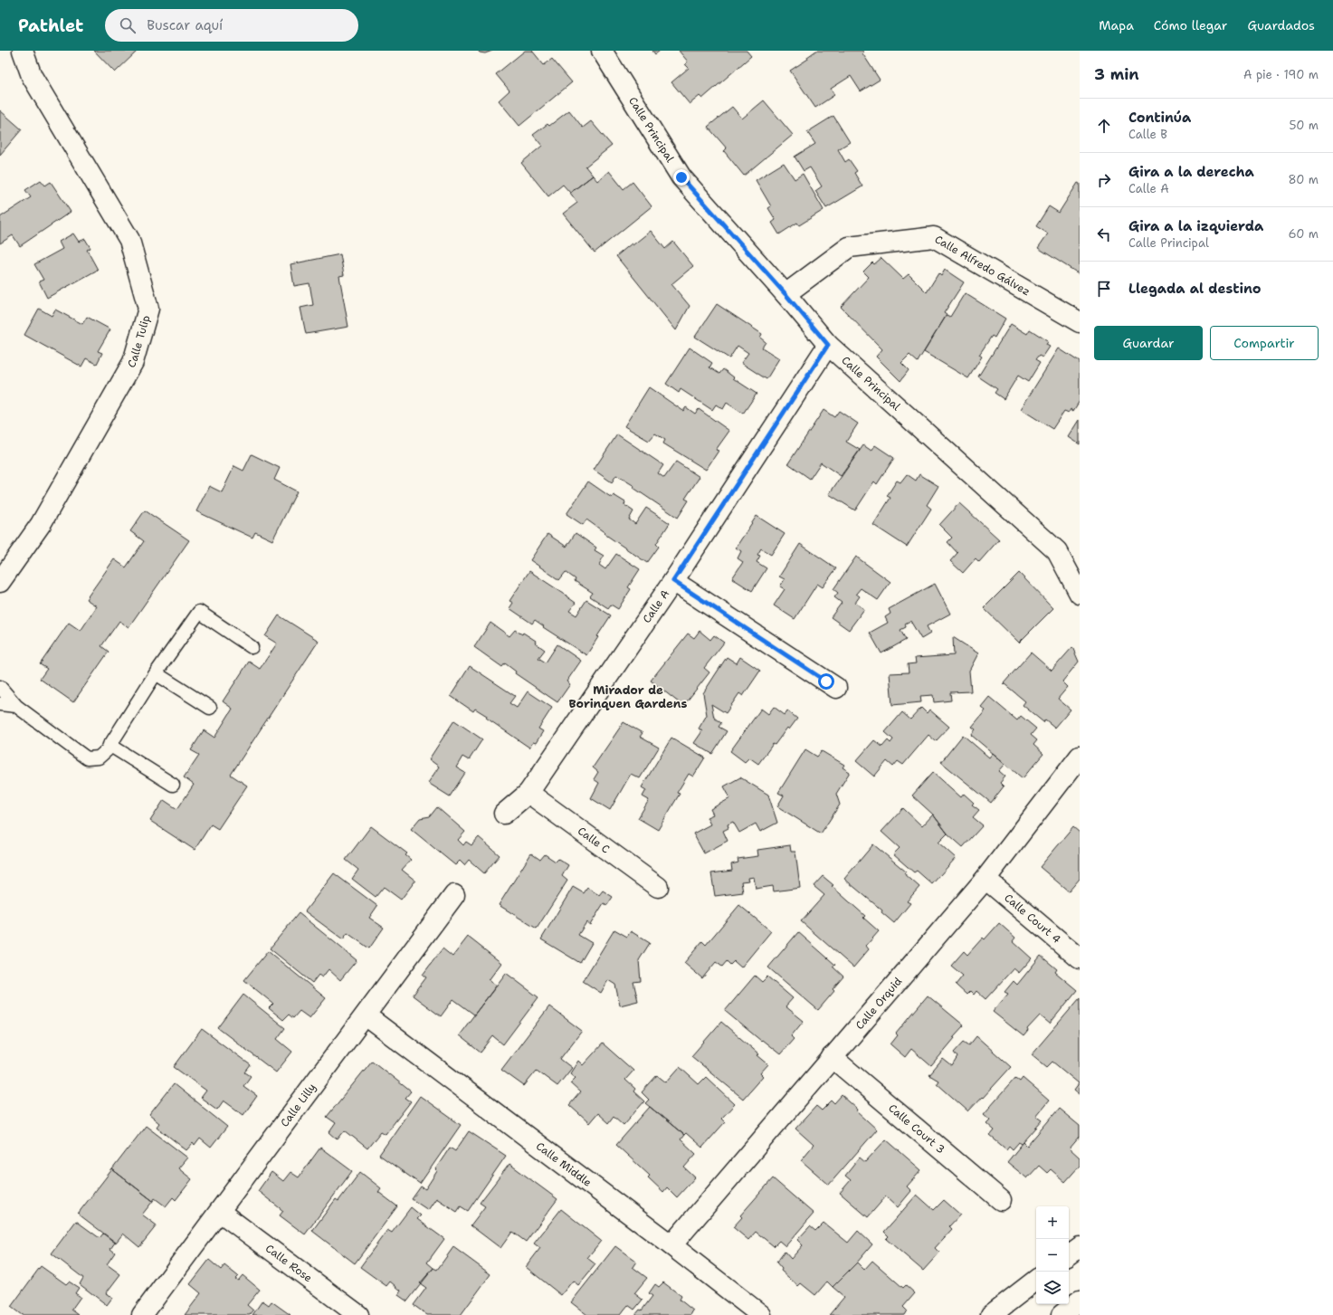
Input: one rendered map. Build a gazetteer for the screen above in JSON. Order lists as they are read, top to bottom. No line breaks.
{"streets":{"main road":["Calle Principal","Calle Alfredo Gálvez","Calle Tulip","Calle A","Calle C","Calle Court 4","Calle Orquid","Calle Lilly","Calle Court 3","Calle Middle","Calle Rose"]},"crossings":[["Calle Principal","Calle Alfredo Gálvez"],["Calle Principal","Calle A"],["Calle A","Calle C"],["Calle Court 4","Calle Orquid"],["Calle Orquid","Calle Court 3"],["Calle Orquid","Calle Middle"],["Calle Lilly","Calle Middle"],["Calle Lilly","Calle Rose"]],"districts":["Mirador de Borinquen Gardens"],"page":{"header":"Pathlet","search":"Buscar aquí","nav":["Mapa","Cómo llegar","Guardados"],"heading":["3 min","A pie · 190 m"],"list":[["Continúa","Calle B","50 m"],["Gira a la derecha","Calle A","80 m"],["Gira a la izquierda","Calle Principal","60 m"],"Llegada al destino"],"buttons":["Guardar","Compartir"],"map_buttons":["+","−"]}}
